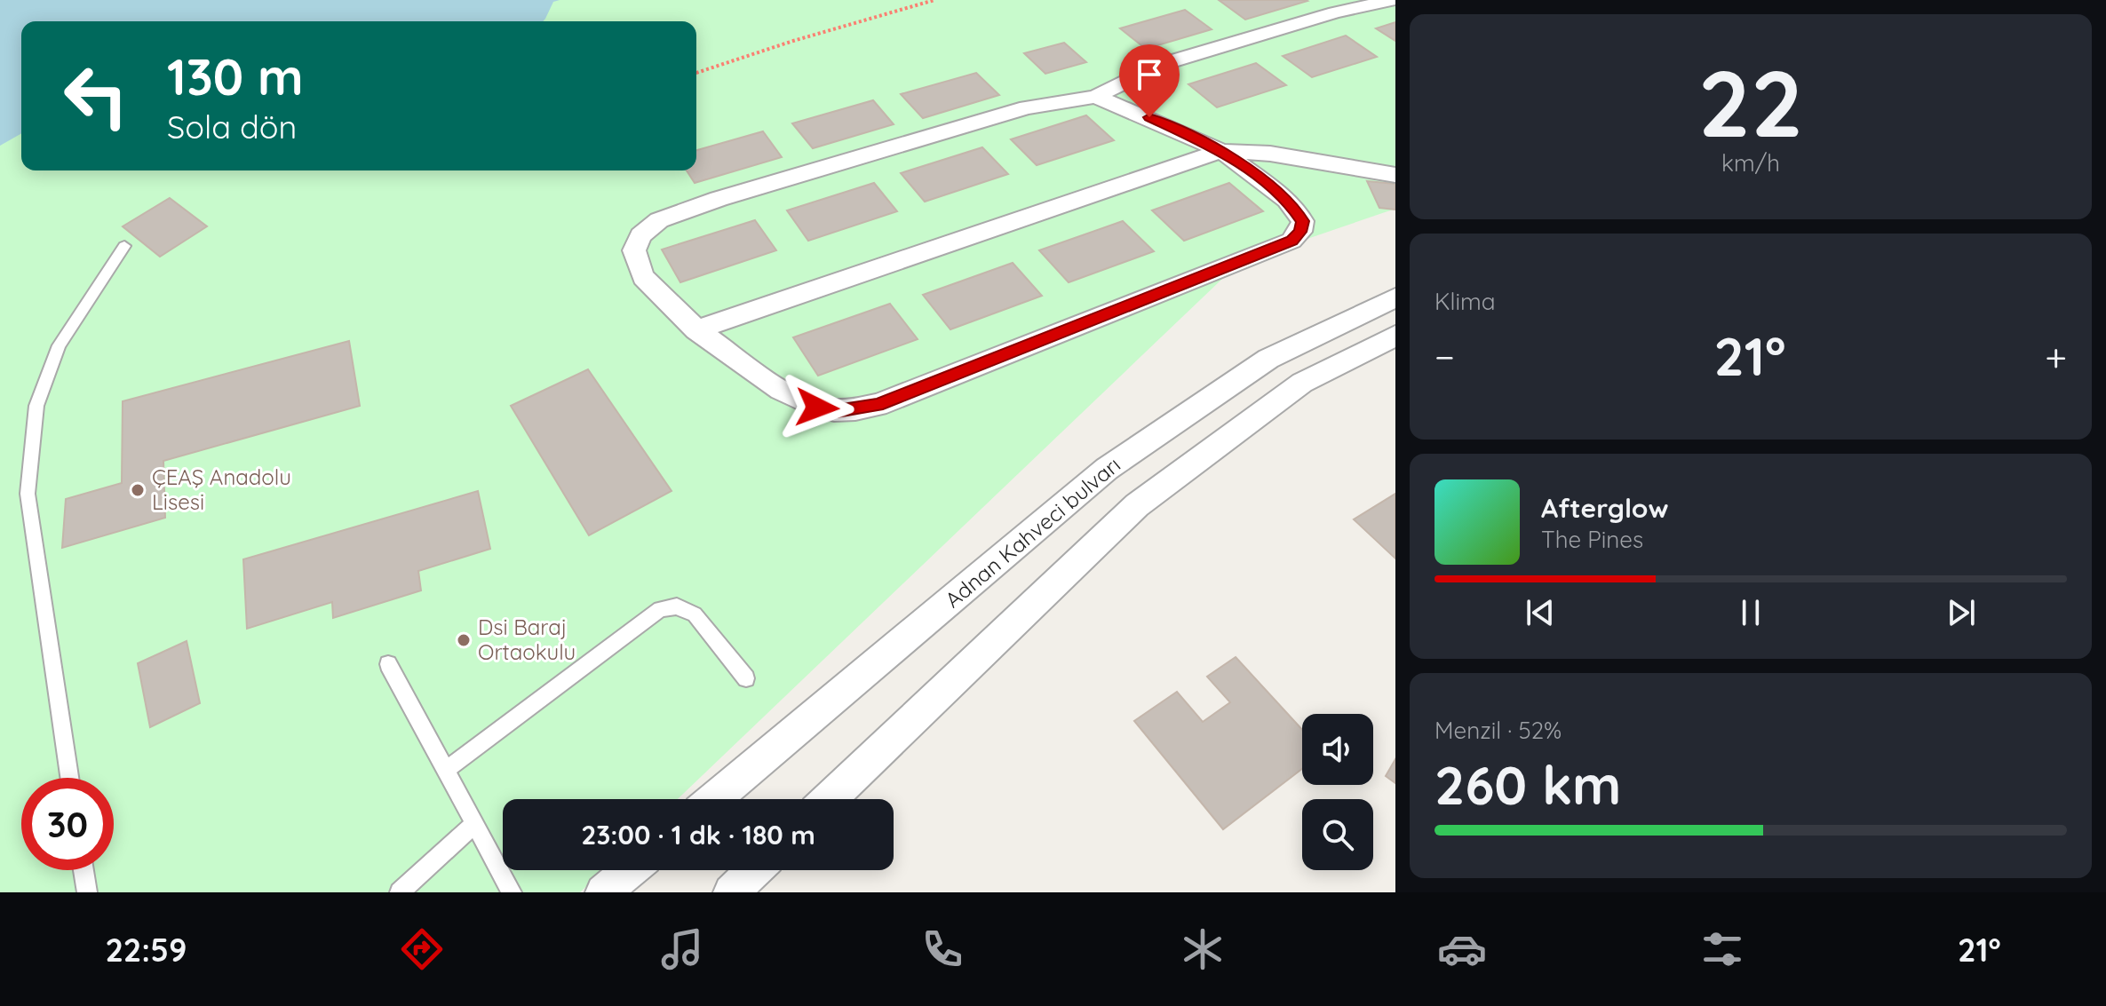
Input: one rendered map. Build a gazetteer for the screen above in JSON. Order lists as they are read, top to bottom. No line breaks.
{"streets":{"street":["Adnan Kahveci bulvarı"]},"places":["ÇEAŞ Anadolu Lisesi","Dsi Baraj Ortaokulu"],"page":{"tile":[["22","km/h"],"Klima",["Menzil · 52%","260 km"]],"turn":["130 m","Sola dön"],"heat":["−","21°","+"],"song":["Afterglow","The Pines"],"limit":"30","trip":"23:00 · 1 dk · 180 m","tabs":["22:59","21°"]}}
